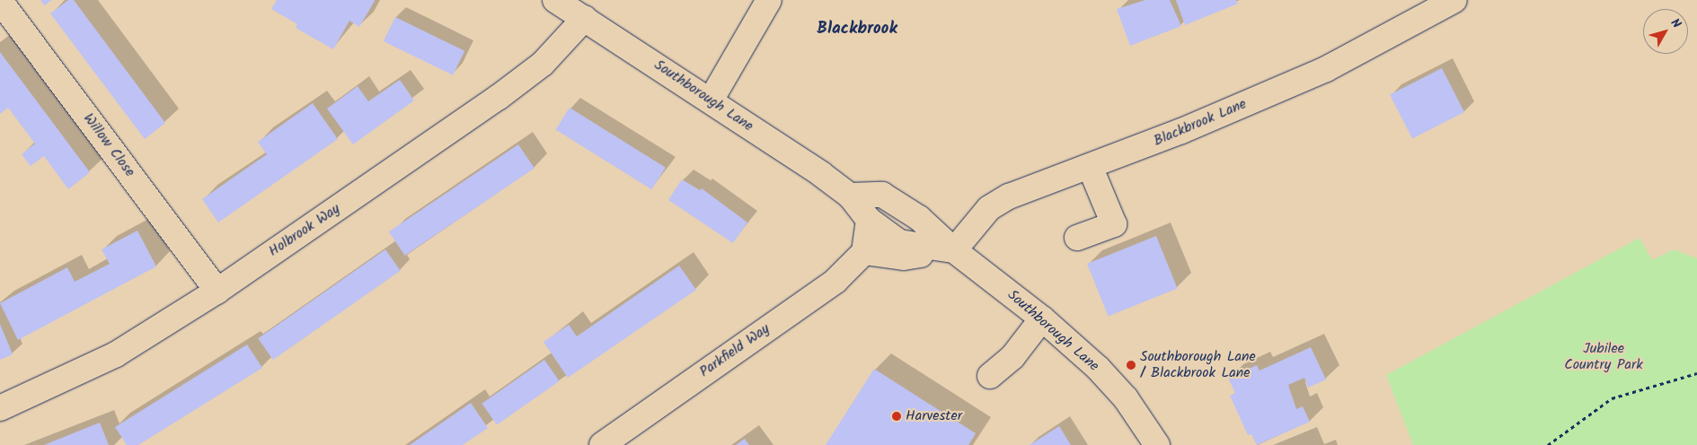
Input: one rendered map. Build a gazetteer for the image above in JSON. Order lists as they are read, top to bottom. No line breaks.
{"streets":{"street":["Southborough Lane","Blackbrook Lane","Willow Close","Holbrook Way","Parkfield Way"]},"crossings":[["Southborough Lane","Blackbrook Lane"],["Southborough Lane","Holbrook Way"],["Willow Close","Holbrook Way"]],"districts":["Blackbrook"],"parks":["Jubilee Country Park"],"places":["Southborough Lane / Blackbrook Lane","Harvester"],"north":"top right"}
